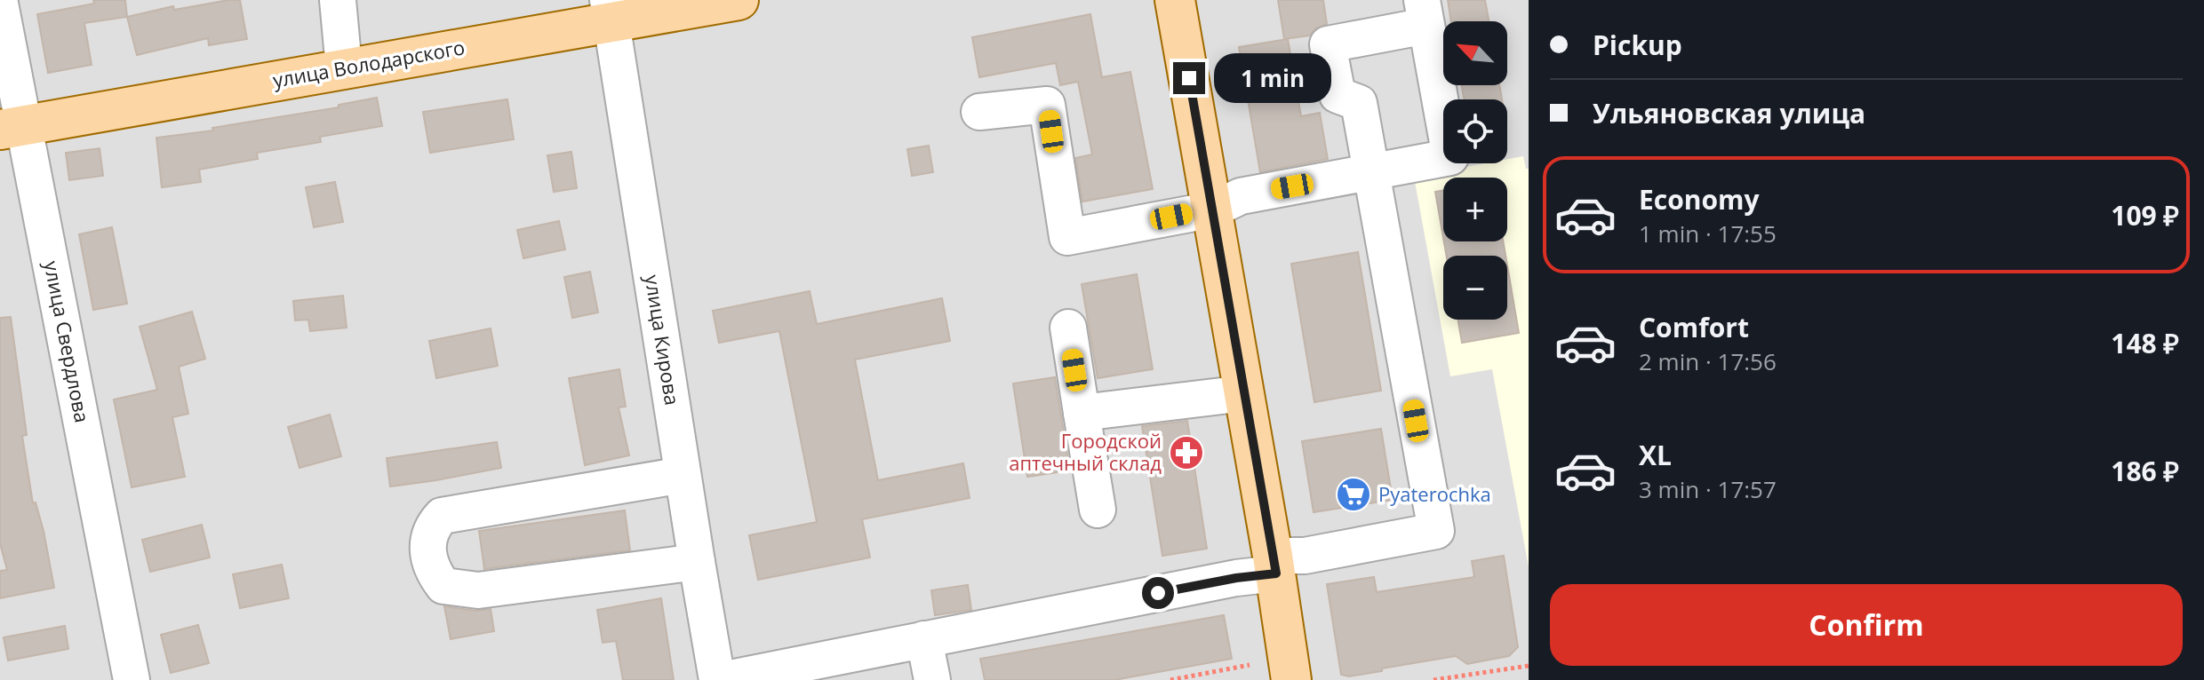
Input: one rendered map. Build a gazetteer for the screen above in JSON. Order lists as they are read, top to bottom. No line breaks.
{"streets":{"main road":["улица Володарского"],"street":["улица Кирова","улица Свердлова"]},"crossings":[["улица Володарского","улица Кирова"],["улица Володарского","улица Свердлова"]],"places":{"pharmacy":["Городской аптечный склад"],"supermarket":["Pyaterochka"]},"north":"top left","page":{"banner":["Pickup","Ульяновская улица"],"map_buttons":["+","−"],"bubble":"1 min","list":[{"name":"Economy","note":"1 min · 17:55","value":"109 ₽"},{"name":"Comfort","note":"2 min · 17:56","value":"148 ₽"},{"name":"XL","note":"3 min · 17:57","value":"186 ₽"}],"buttons":"Confirm"}}
